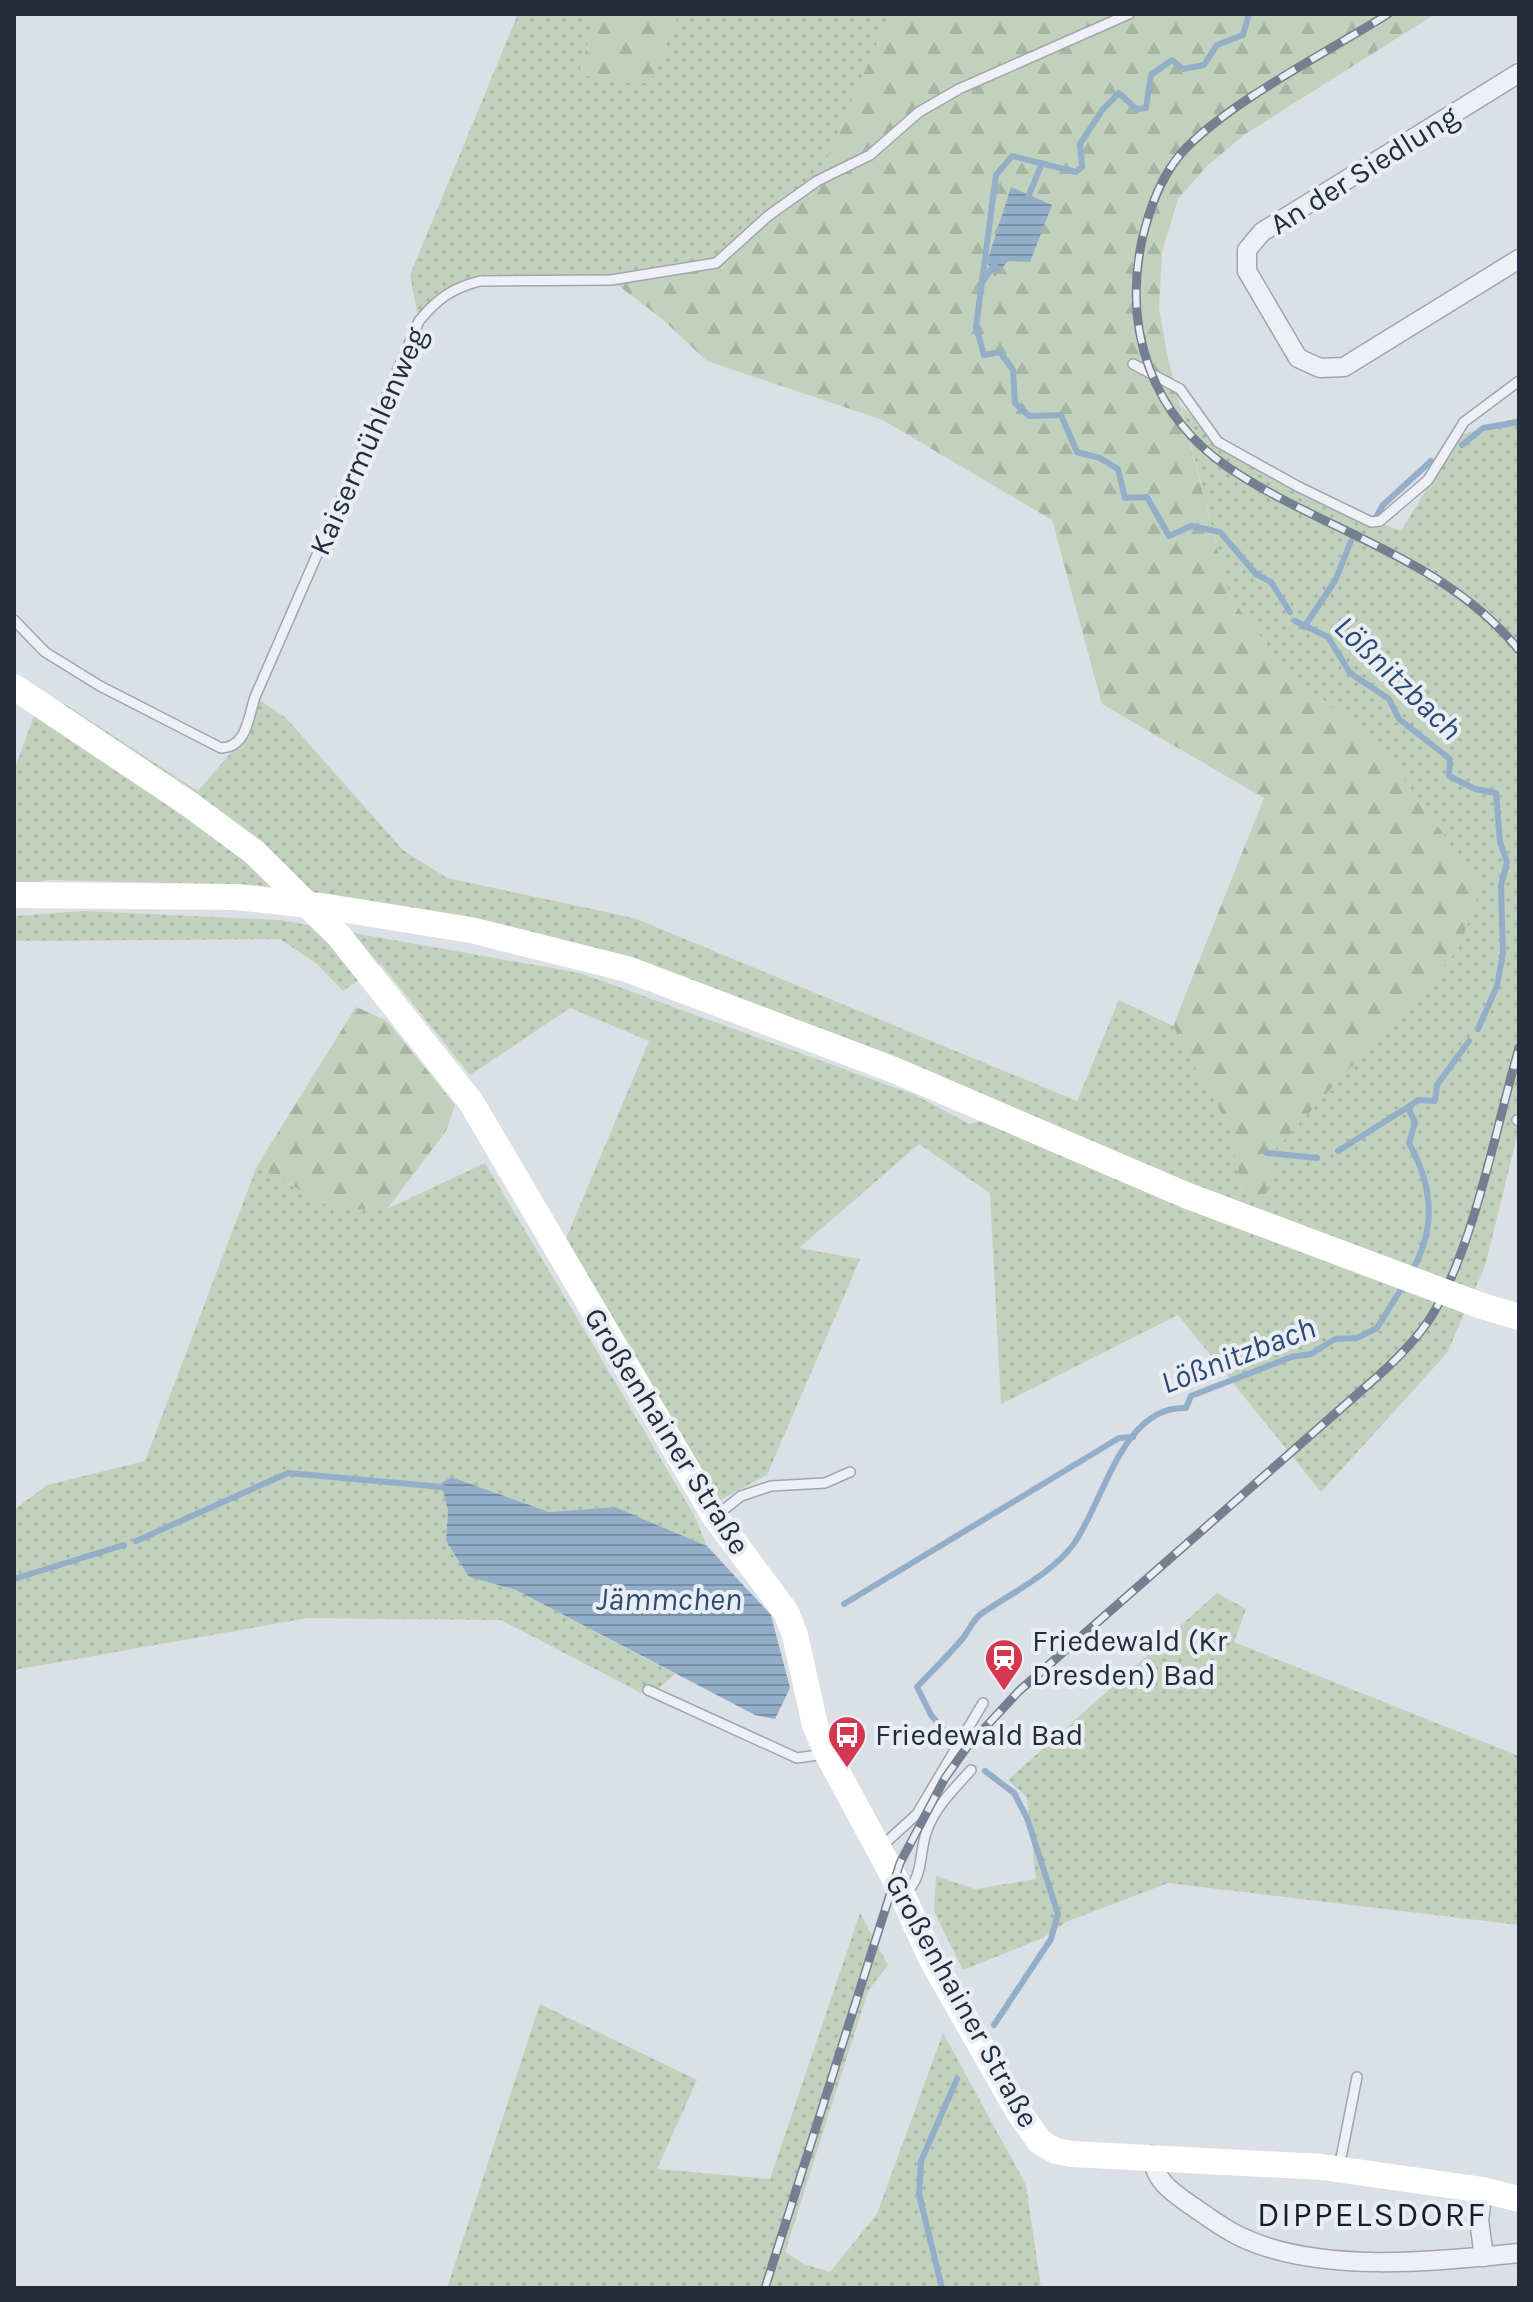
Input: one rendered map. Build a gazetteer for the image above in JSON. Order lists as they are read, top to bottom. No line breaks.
{"streets":{"street":["An der Siedlung","Großenhainer Straße"],"lane":["Kaisermühlenweg"]},"districts":["DIPPELSDORF"],"water":["Lößnitzbach","Jämmchen"],"places":{"station":["Friedewald (Kr Dresden) Bad"],"bus stop":["Friedewald Bad"]}}
